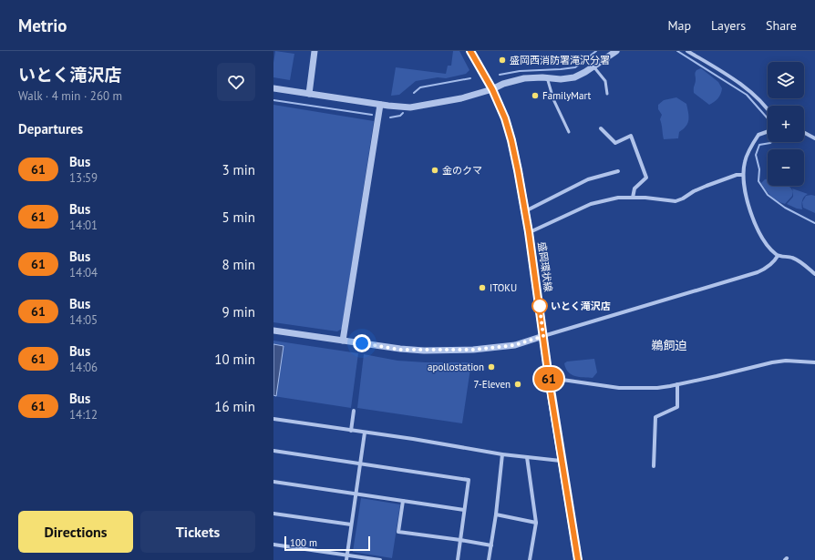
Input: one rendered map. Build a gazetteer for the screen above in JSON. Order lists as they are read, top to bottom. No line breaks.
{"streets":{"main road":["盛岡環状線"]},"districts":["鵜飼迫"],"places":["盛岡西消防署滝沢分署","FamilyMart","金のクマ","ITOKU","いとく滝沢店","apollostation","7-Eleven"],"lines":["bus line 61"],"scale_bar":"100 m","page":{"header":"Metrio","nav":["Map","Layers","Share"],"heading":[["いとく滝沢店","Walk · 4 min · 260 m"],"Departures"],"on_map":"61","map_buttons":["+","−"],"list":[{"mark":"61","name":"Bus","note":"13:59","value":"3 min"},{"mark":"61","name":"Bus","note":"14:01","value":"5 min"},{"mark":"61","name":"Bus","note":"14:04","value":"8 min"},{"mark":"61","name":"Bus","note":"14:05","value":"9 min"},{"mark":"61","name":"Bus","note":"14:06","value":"10 min"},{"mark":"61","name":"Bus","note":"14:12","value":"16 min"}],"buttons":["Directions","Tickets"],"scale":"100 m"}}
